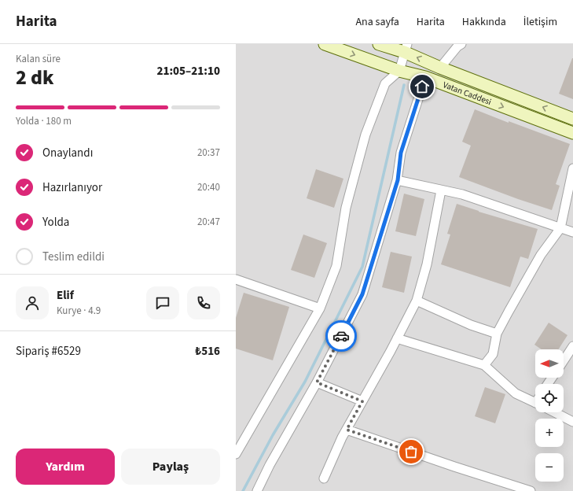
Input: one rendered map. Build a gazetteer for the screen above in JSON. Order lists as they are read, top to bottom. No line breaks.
{"streets":{"main road":["Vatan Caddesi"]},"north":"left","page":{"header":"Harita","nav":["Ana sayfa","Harita","Hakkında","İletişim"],"heading":["2 dk","Kalan süre","21:05–21:10"],"panel":["Elif","Kurye · 4.9","Sipariş #6529","₺516"],"bar":"Yolda · 180 m","list":[["Onaylandı","20:37"],["Hazırlanıyor","20:40"],["Yolda","20:47"],"Teslim edildi"],"map_buttons":["+","−"],"buttons":["Yardım","Paylaş"]}}
